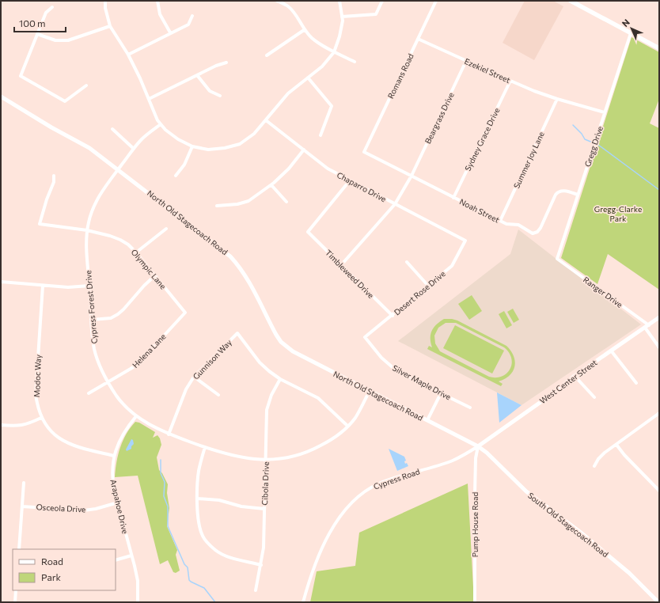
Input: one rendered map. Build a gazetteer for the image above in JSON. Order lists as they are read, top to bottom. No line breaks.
{"streets":{"street":["Ezekiel Street","Romans Road","Beargrass Drive","Sydney Grace Drive","Gregg Drive","Summer Joy Lane","Chaparro Drive","Noah Street","North Old Stagecoach Road","Olympic Lane","Timbleweed Drive","Ranger Drive","Desert Rose Drive","Cypress Forest Drive","Helena Lane","Gunnison Way","Modoc Way","West Center Street","Silver Maple Drive","Cypress Road","Cibola Drive","Arapahoe Drive","Osceola Drive","Pump House Road","South Old Stagecoach Road"]},"crossings":[["Ezekiel Street","Romans Road"],["Ezekiel Street","Beargrass Drive"],["Ezekiel Street","Sydney Grace Drive"],["Ezekiel Street","Gregg Drive"],["Ezekiel Street","Summer Joy Lane"],["Romans Road","Noah Street"],["Beargrass Drive","Chaparro Drive"],["Beargrass Drive","Noah Street"],["Sydney Grace Drive","Noah Street"],["Gregg Drive","Noah Street"],["Gregg Drive","Ranger Drive"],["Summer Joy Lane","Noah Street"],["Chaparro Drive","Timbleweed Drive"],["Chaparro Drive","Desert Rose Drive"],["North Old Stagecoach Road","Cypress Forest Drive"],["North Old Stagecoach Road","West Center Street"],["North Old Stagecoach Road","Cypress Road"],["North Old Stagecoach Road","Pump House Road"],["North Old Stagecoach Road","South Old Stagecoach Road"],["Olympic Lane","Cypress Forest Drive"],["Olympic Lane","Helena Lane"],["Timbleweed Drive","Desert Rose Drive"],["Ranger Drive","West Center Street"],["Desert Rose Drive","Silver Maple Drive"],["Cypress Forest Drive","Helena Lane"],["Cypress Forest Drive","Gunnison Way"],["Cypress Forest Drive","Cibola Drive"],["Cypress Forest Drive","Arapahoe Drive"],["Gunnison Way","Cibola Drive"],["Modoc Way","Arapahoe Drive"],["West Center Street","Cypress Road"],["West Center Street","Pump House Road"],["West Center Street","South Old Stagecoach Road"],["Cypress Road","Pump House Road"],["Cypress Road","South Old Stagecoach Road"],["Arapahoe Drive","Osceola Drive"],["Pump House Road","South Old Stagecoach Road"]],"parks":["Gregg-Clarke Park"],"legend":["Road","Park"],"scale_bar":"100 m","north":"top left"}
